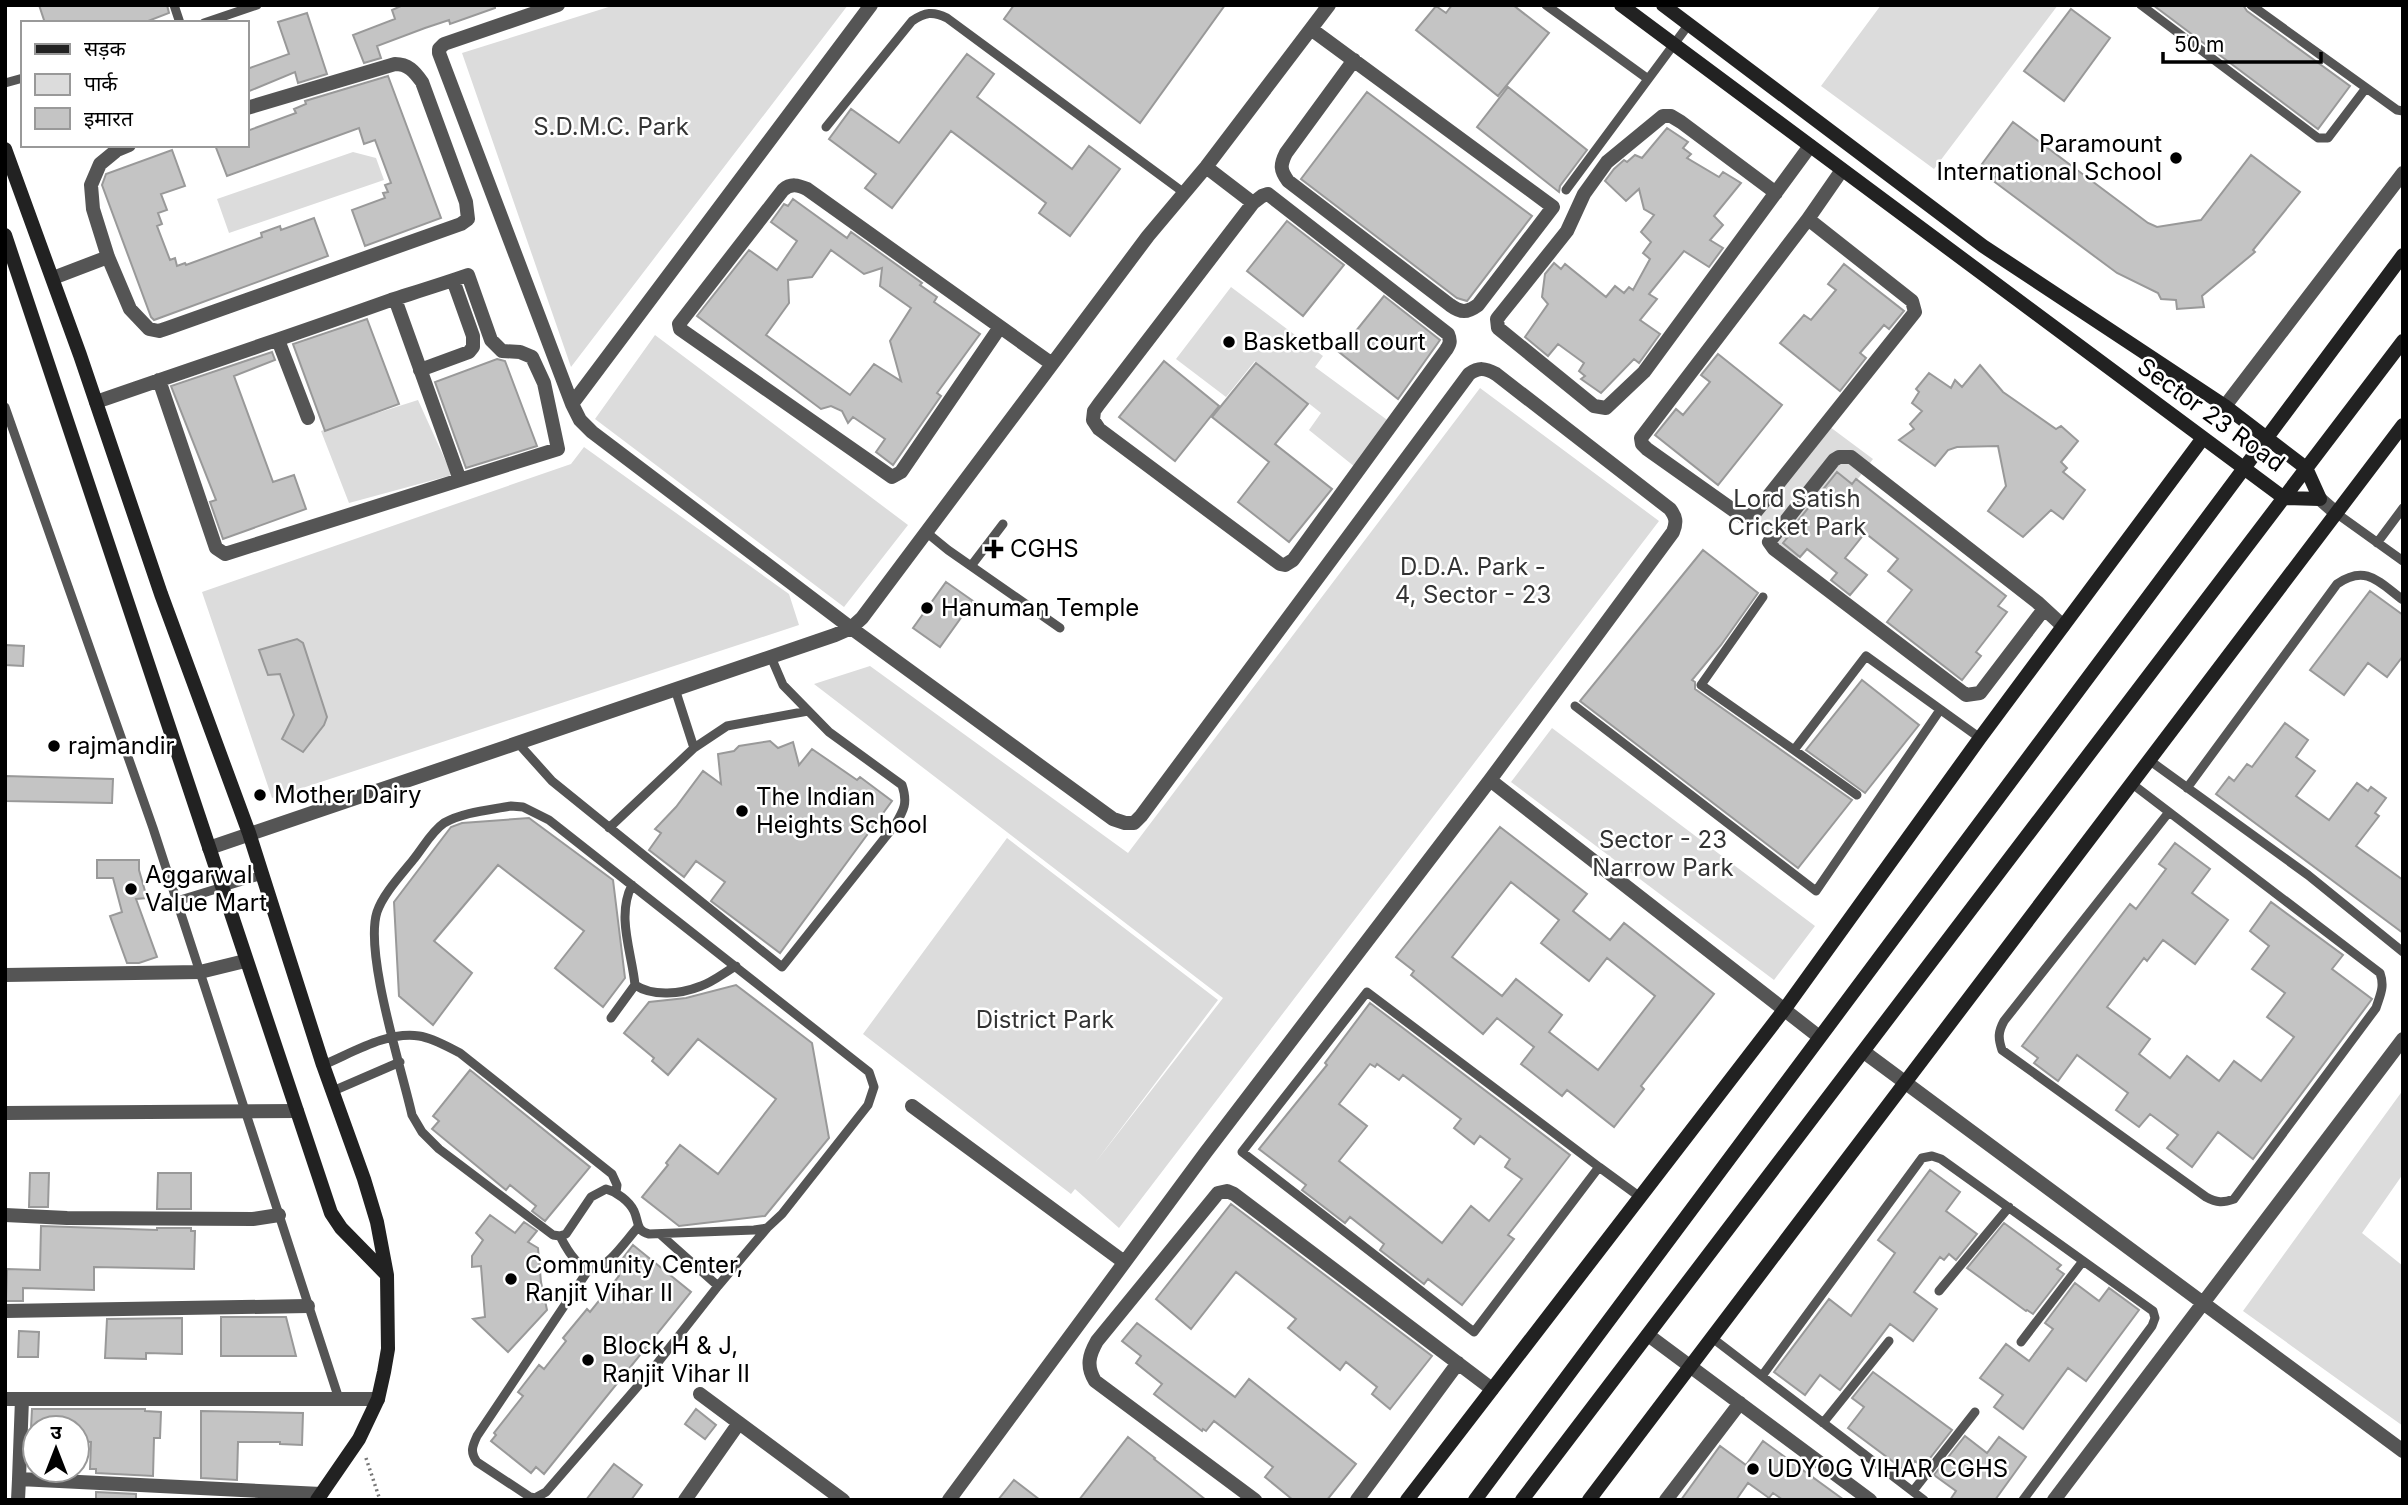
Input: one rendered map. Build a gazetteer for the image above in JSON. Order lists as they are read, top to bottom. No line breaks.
{"streets":{"street":["Sector 23 Road"]},"parks":["S.D.M.C. Park","Lord Satish Cricket Park","D.D.A. Park - 4, Sector - 23","Sector - 23 Narrow Park","District Park"],"places":{"other":["Paramount International School","Basketball court","Hanuman Temple","rajmandir","Mother Dairy","The Indian Heights School","Aggarwal Value Mart","Community Center, Ranjit Vihar II","Block H & J, Ranjit Vihar II","UDYOG VIHAR CGHS"],"health":["CGHS"]},"legend":["सड़क","पार्क","इमारत"],"scale_bar":"50 m","north":"top"}
